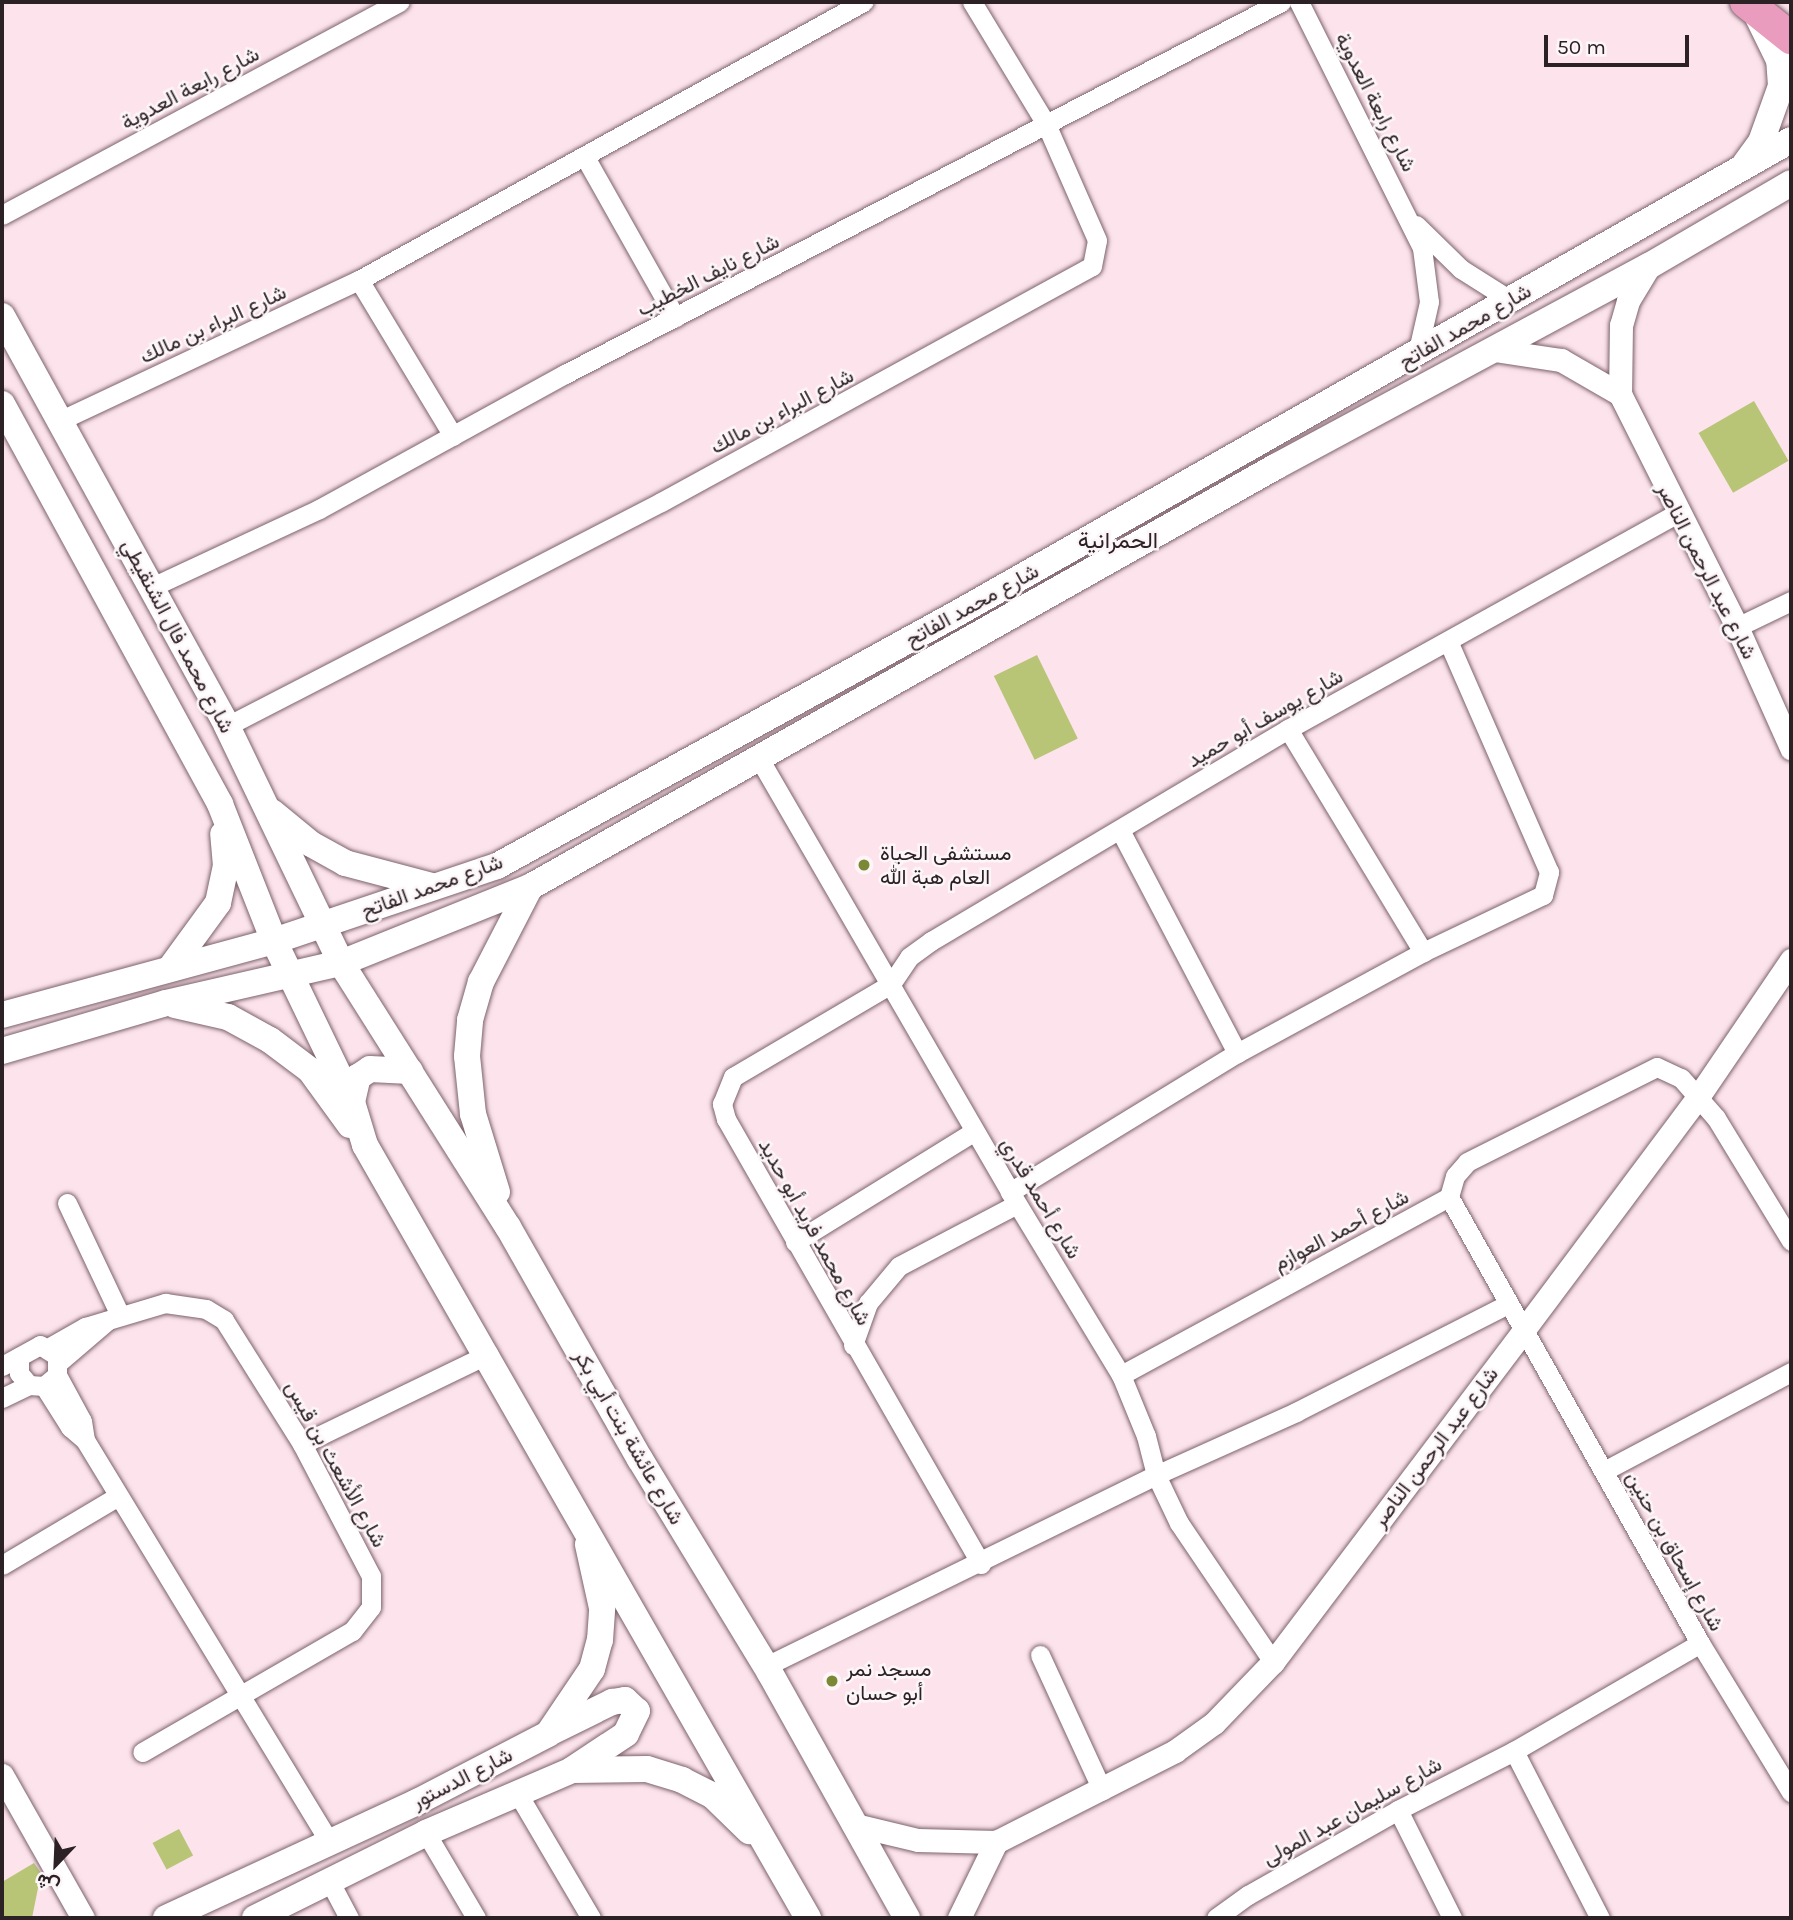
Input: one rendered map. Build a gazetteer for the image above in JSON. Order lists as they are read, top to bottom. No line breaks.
{"streets":{"main road":["شارع محمد الفاتح","شارع محمد فال الشنقيطي","شارع عائشة بنت أبي بكر","شارع الدستور"],"street":["شارع رابعة العدوية","شارع نايف الخطيب","شارع البراء بن مالك","شارع عبد الرحمن الناصر","شارع يوسف أبو حميد","شارع أحمد قدري","شارع أحمد العوازم","شارع محمد فريد أبو حديد","شارع الأشعث بن قيس","شارع إسحاق بن حنين","شارع سليمان عبد المولى"]},"crossings":[["شارع رابعة العدوية","شارع محمد الفاتح"],["شارع نايف الخطيب","شارع البراء بن مالك"],["شارع نايف الخطيب","شارع محمد فال الشنقيطي"],["شارع البراء بن مالك","شارع محمد فال الشنقيطي"],["شارع محمد الفاتح","شارع عبد الرحمن الناصر"],["شارع محمد الفاتح","شارع محمد فال الشنقيطي"],["شارع محمد الفاتح","شارع أحمد قدري"],["شارع محمد الفاتح","شارع عائشة بنت أبي بكر"],["شارع عبد الرحمن الناصر","شارع يوسف أبو حميد"],["شارع عبد الرحمن الناصر","شارع أحمد قدري"],["شارع عبد الرحمن الناصر","شارع عائشة بنت أبي بكر"],["شارع عبد الرحمن الناصر","شارع إسحاق بن حنين"],["شارع محمد فال الشنقيطي","شارع عائشة بنت أبي بكر"],["شارع يوسف أبو حميد","شارع أحمد قدري"],["شارع يوسف أبو حميد","شارع محمد فريد أبو حديد"],["شارع أحمد قدري","شارع أحمد العوازم"],["شارع أحمد قدري","شارع محمد فريد أبو حديد"],["شارع إسحاق بن حنين","شارع سليمان عبد المولى"]],"districts":["الحمرانية"],"places":["مستشفى الحياة العام هبة الله","مسجد نمر أبو حسان"],"scale_bar":"50 m","north":"bottom left"}
